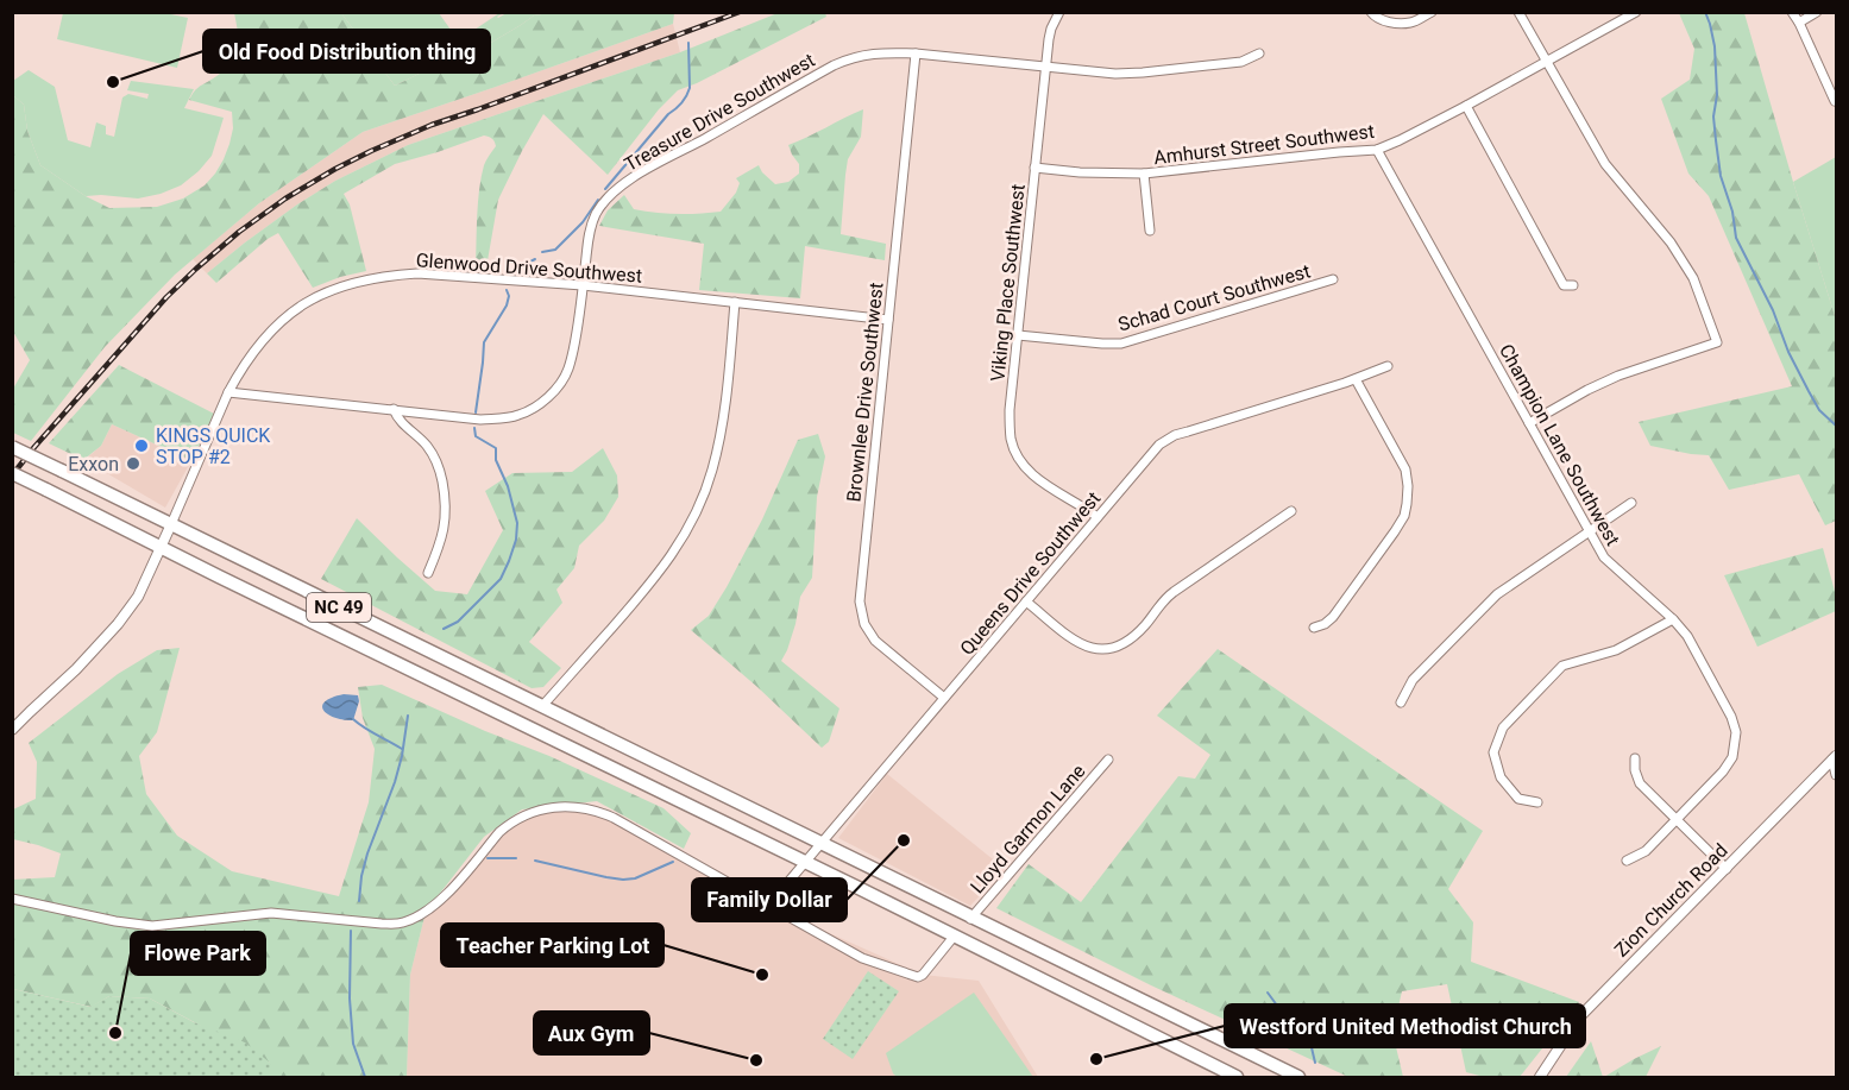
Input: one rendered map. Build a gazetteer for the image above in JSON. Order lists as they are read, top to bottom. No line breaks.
{"streets":{"highway":["NC 49"],"street":["Treasure Drive Southwest","Amhurst Street Southwest","Glenwood Drive Southwest","Viking Place Southwest","Schad Court Southwest","Brownlee Drive Southwest","Champion Lane Southwest","Queens Drive Southwest","Lloyd Garmon Lane","Zion Church Road"]},"crossings":[["Treasure Drive Southwest","Glenwood Drive Southwest"],["Treasure Drive Southwest","Viking Place Southwest"],["Treasure Drive Southwest","Brownlee Drive Southwest"],["Amhurst Street Southwest","Viking Place Southwest"],["Amhurst Street Southwest","Champion Lane Southwest"],["Glenwood Drive Southwest","Brownlee Drive Southwest"],["Glenwood Drive Southwest","NC 49"],["Viking Place Southwest","Schad Court Southwest"],["Viking Place Southwest","Queens Drive Southwest"],["Brownlee Drive Southwest","Queens Drive Southwest"],["Queens Drive Southwest","NC 49"],["NC 49","Lloyd Garmon Lane"]],"places":["Old Food Distribution thing","KINGS QUICK STOP #2","Exxon","Family Dollar","Teacher Parking Lot","Flowe Park","Westford United Methodist Church","Aux Gym"]}
